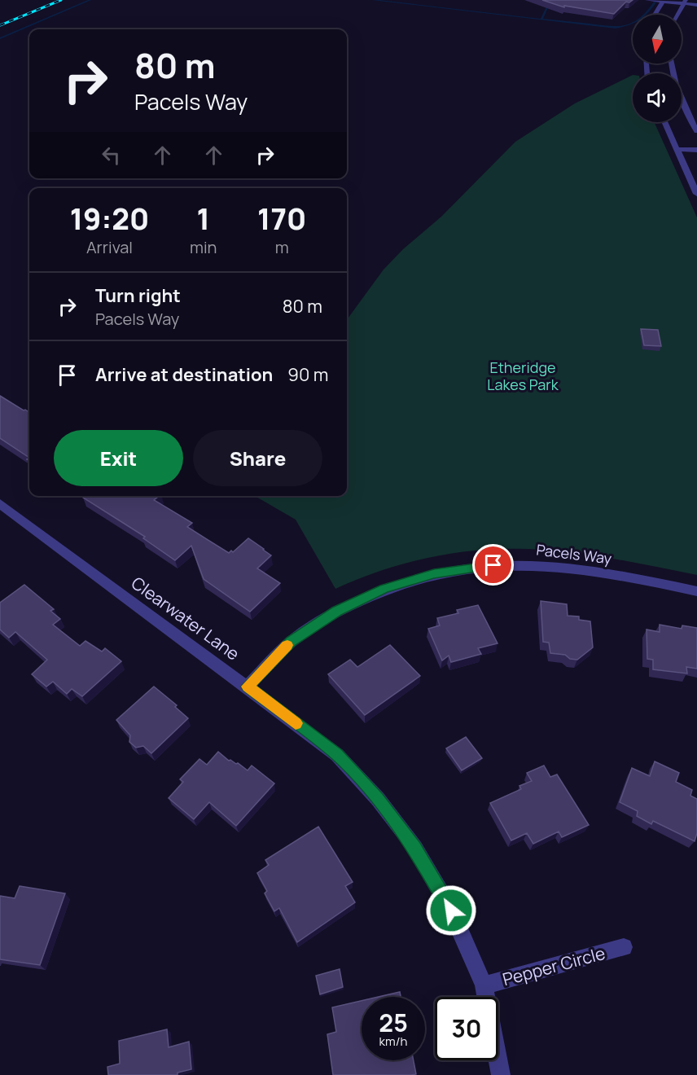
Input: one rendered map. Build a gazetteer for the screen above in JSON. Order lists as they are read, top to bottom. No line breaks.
{"streets":{"street":["Pacels Way","Clearwater Lane","Pepper Circle"]},"crossings":[["Pacels Way","Clearwater Lane"],["Clearwater Lane","Pepper Circle"]],"parks":["Etheridge Lakes Park"],"north":"bottom","page":{"turn":["80 m","Pacels Way"],"eta":["19:20","Arrival","1","min","170","m"],"list":[{"name":"Turn right","note":"Pacels Way","value":"80 m"},{"name":"Arrive at destination","value":"90 m"}],"buttons":["Exit","Share"],"speed":"25 km/h","limit":"30"}}
